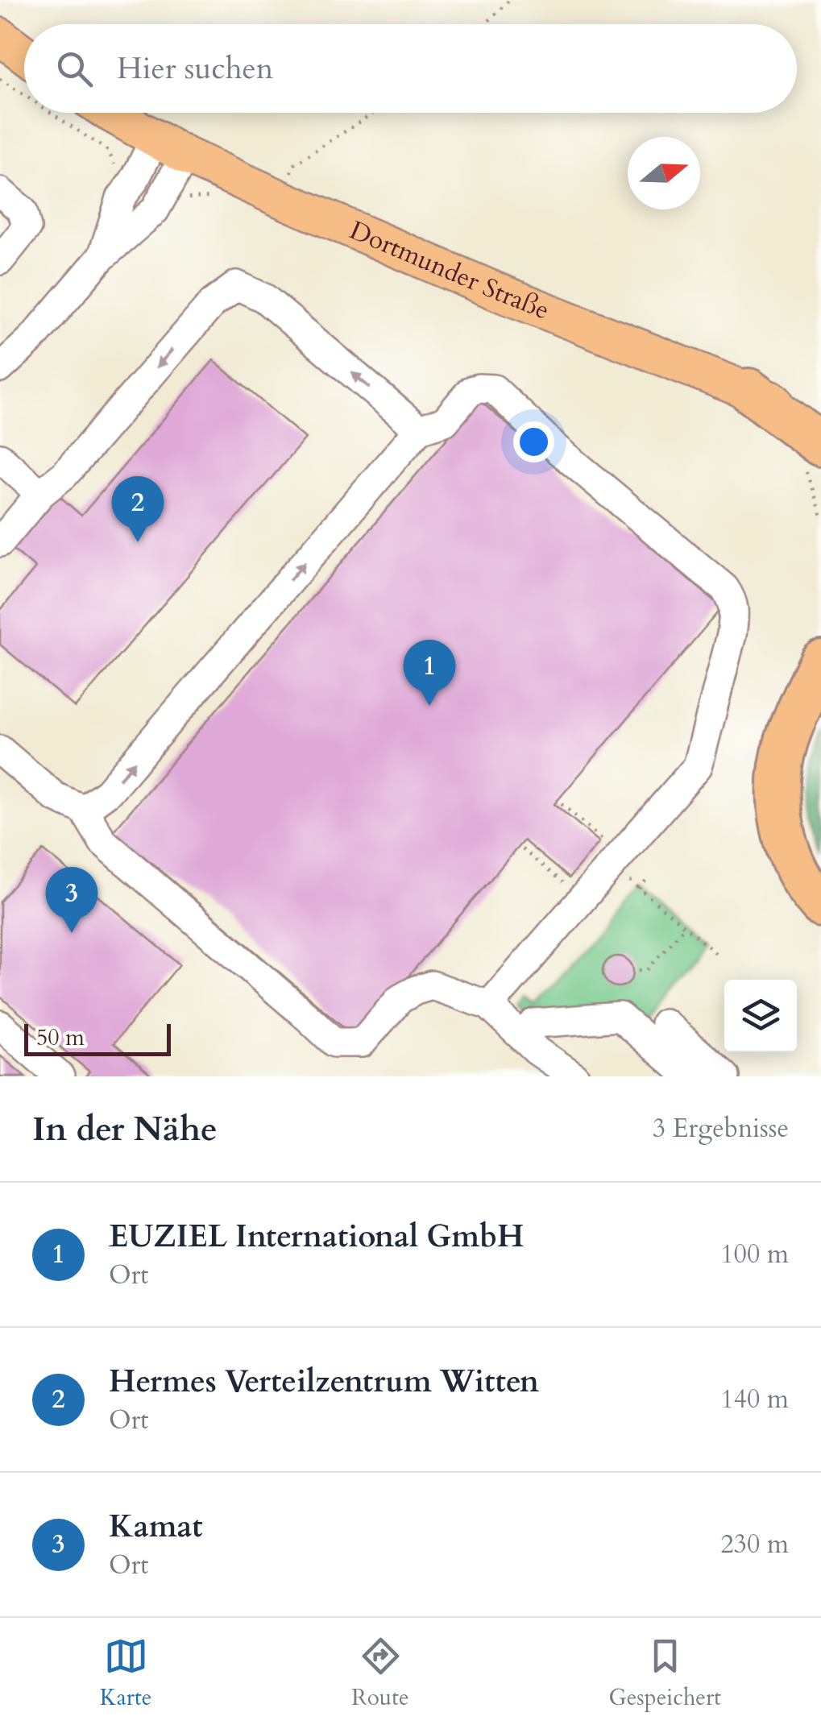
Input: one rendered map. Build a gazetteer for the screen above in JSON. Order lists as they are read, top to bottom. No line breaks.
{"streets":{"main road":["Dortmunder Straße"]},"scale_bar":"50 m","north":"right","page":{"search":"Hier suchen","pins":["2","1","3"],"scale":"50 m","heading":["In der Nähe","3 Ergebnisse"],"list":[{"mark":"1","name":"EUZIEL International GmbH","note":"Ort","value":"100 m"},{"mark":"2","name":"Hermes Verteilzentrum Witten","note":"Ort","value":"140 m"},{"mark":"3","name":"Kamat","note":"Ort","value":"230 m"}],"nav":["Karte","Route","Gespeichert"]}}
